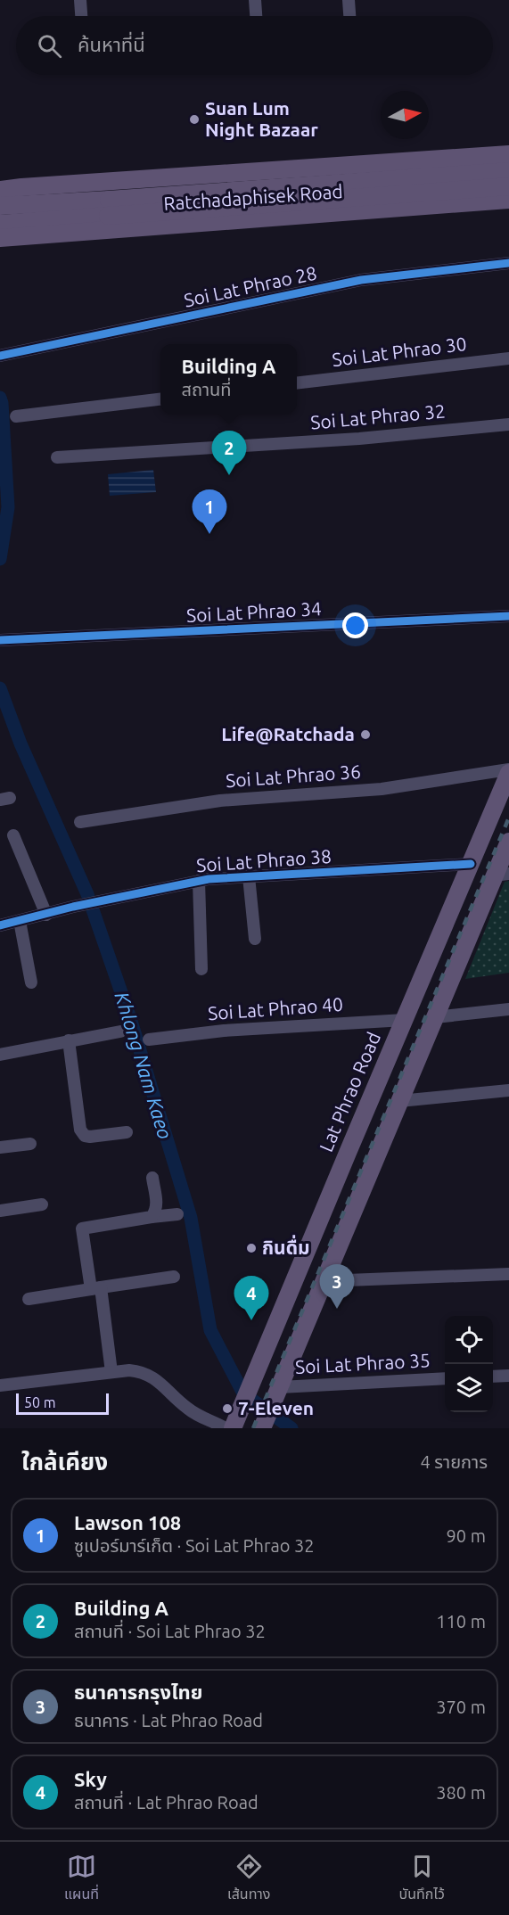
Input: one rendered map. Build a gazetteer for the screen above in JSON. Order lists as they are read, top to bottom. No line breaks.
{"streets":{"main road":["Ratchadaphisek Road","Lat Phrao Road"],"street":["Soi Lat Phrao 28","Soi Lat Phrao 30","Soi Lat Phrao 32","Soi Lat Phrao 34","Soi Lat Phrao 36","Soi Lat Phrao 38","Soi Lat Phrao 40","Soi Lat Phrao 35"]},"crossings":[["Soi Lat Phrao 36","Lat Phrao Road"],["Soi Lat Phrao 38","Lat Phrao Road"],["Soi Lat Phrao 40","Lat Phrao Road"]],"water":["Khlong Nam Kaeo"],"places":["Suan Lum Night Bazaar","Life@Ratchada","กินดื่ม","7-Eleven"],"scale_bar":"50 m","north":"right","page":{"search":"ค้นหาที่นี่","popup":["Building A","สถานที่"],"pins":["2","1","3","4"],"scale":"50 m","heading":["ใกล้เคียง","4 รายการ"],"list":[{"mark":"1","name":"Lawson 108","note":"ซูเปอร์มาร์เก็ต · Soi Lat Phrao 32","value":"90 m"},{"mark":"2","name":"Building A","note":"สถานที่ · Soi Lat Phrao 32","value":"110 m"},{"mark":"3","name":"ธนาคารกรุงไทย","note":"ธนาคาร · Lat Phrao Road","value":"370 m"},{"mark":"4","name":"Sky","note":"สถานที่ · Lat Phrao Road","value":"380 m"}],"nav":["แผนที่","เส้นทาง","บันทึกไว้"]}}
